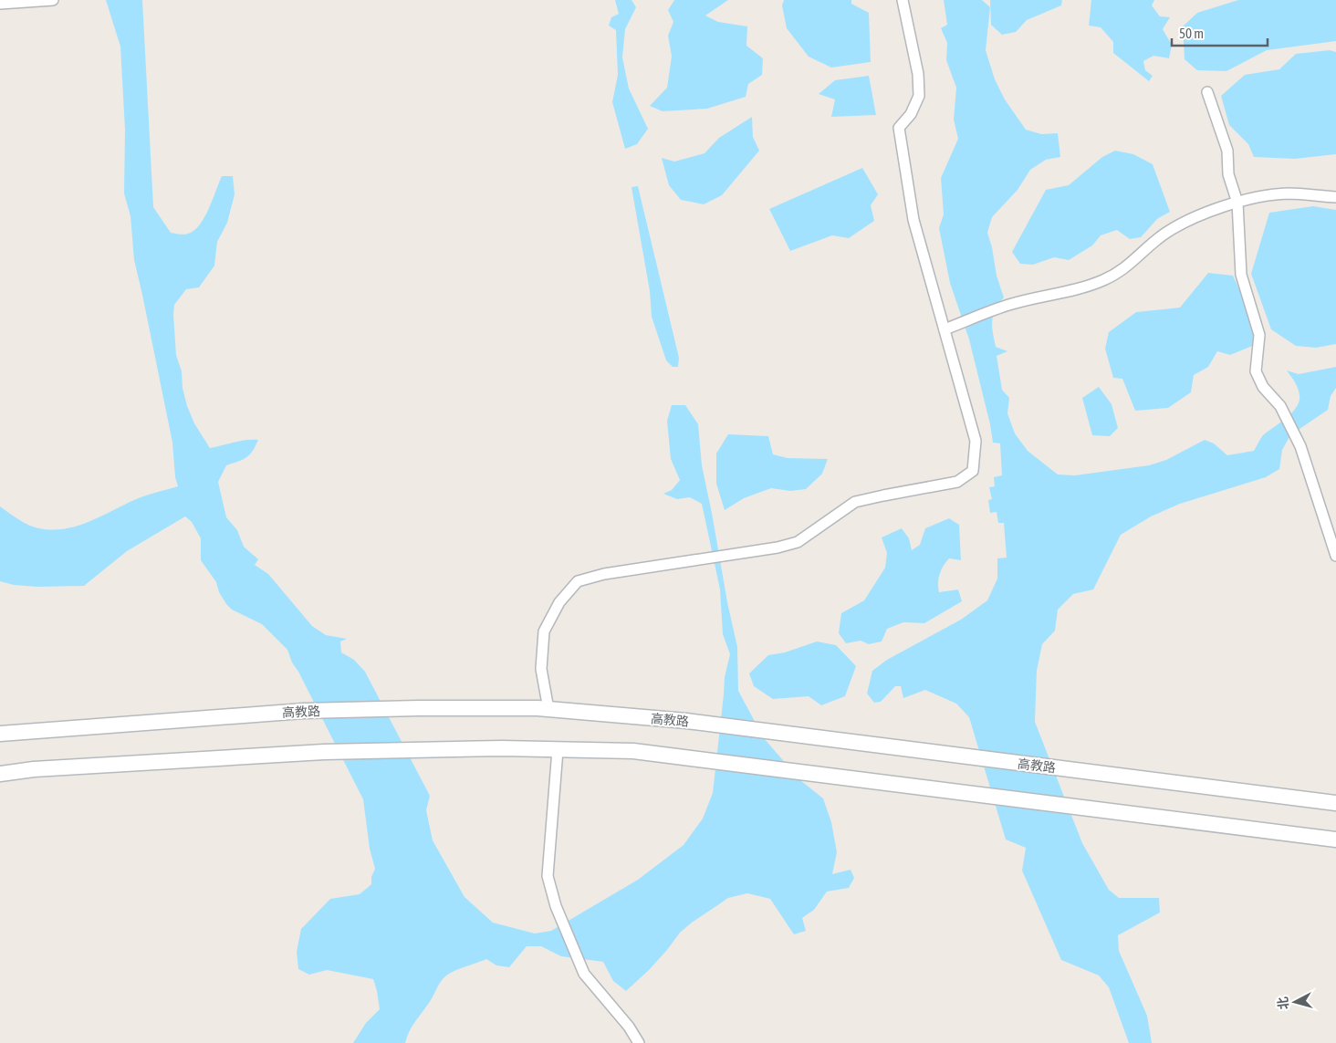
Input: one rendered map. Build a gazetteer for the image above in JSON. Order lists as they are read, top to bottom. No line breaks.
{"streets":{"main road":["高教路"]},"scale_bar":"50 m","north":"left"}
